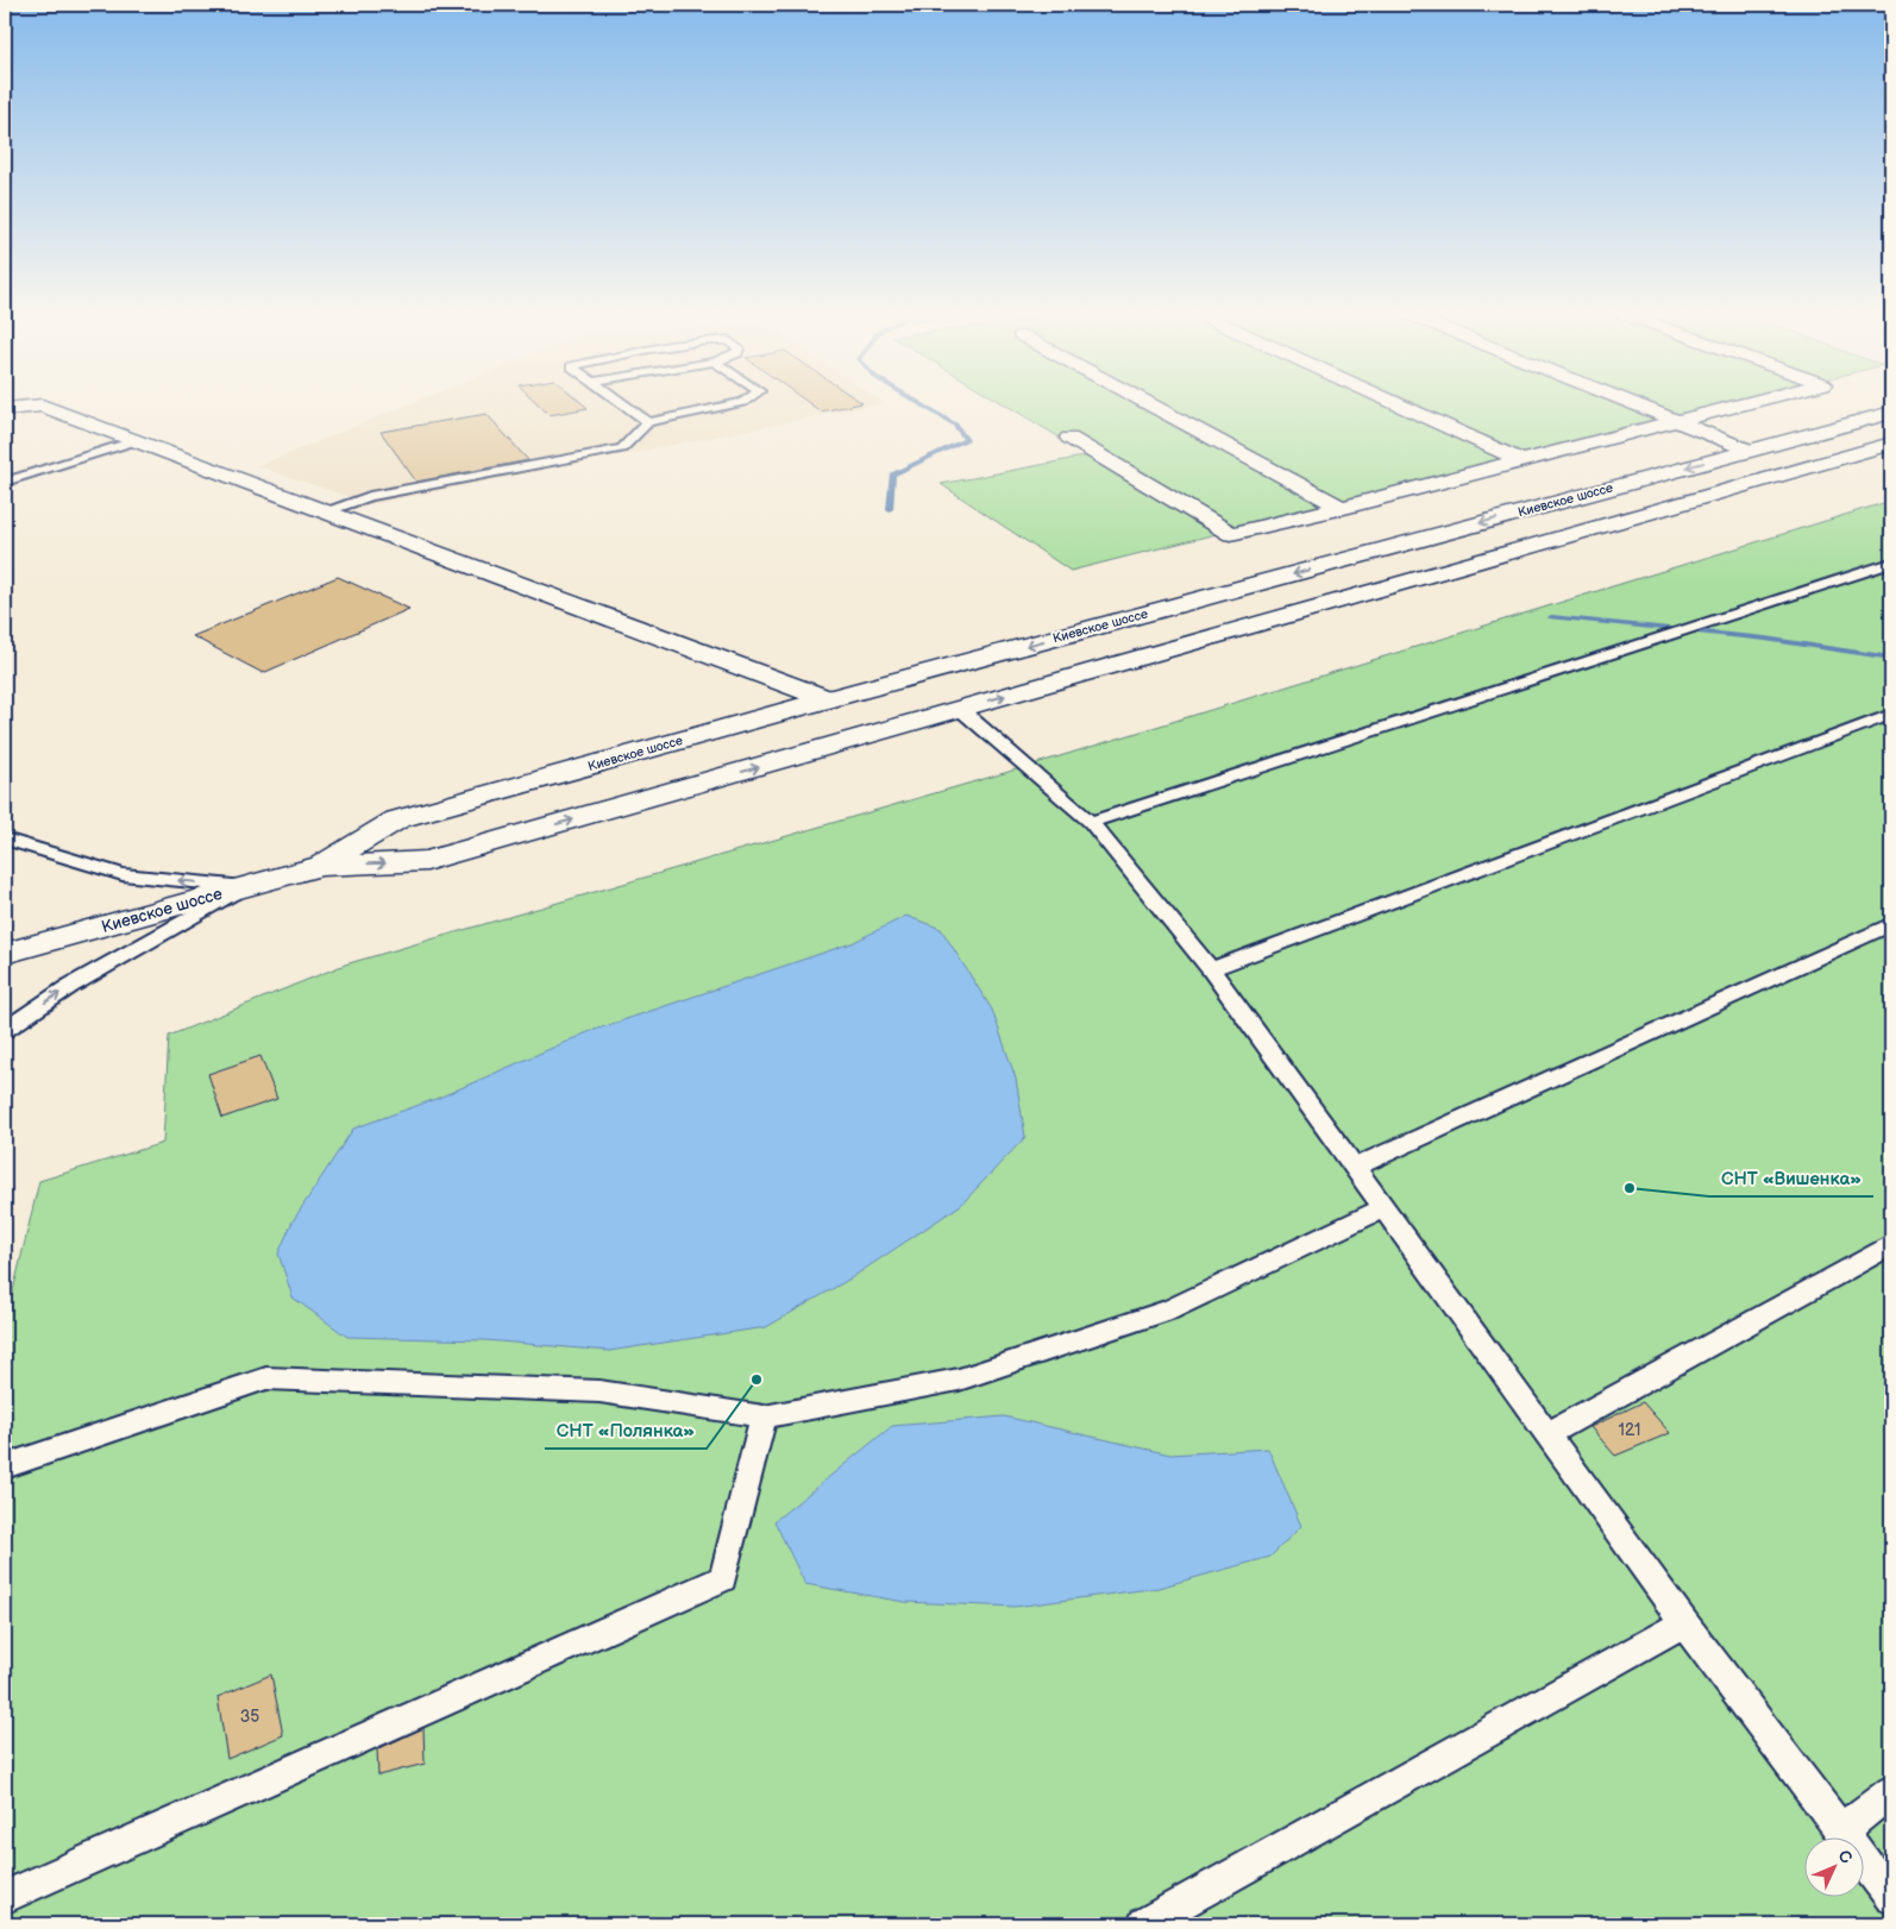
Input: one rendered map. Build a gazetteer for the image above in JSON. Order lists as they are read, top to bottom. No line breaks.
{"streets":{"main road":["Киевское шоссе"]},"places":["СНТ «Вишенка»","СНТ «Полянка»"],"house_numbers":["121","35"],"north":"top right"}
